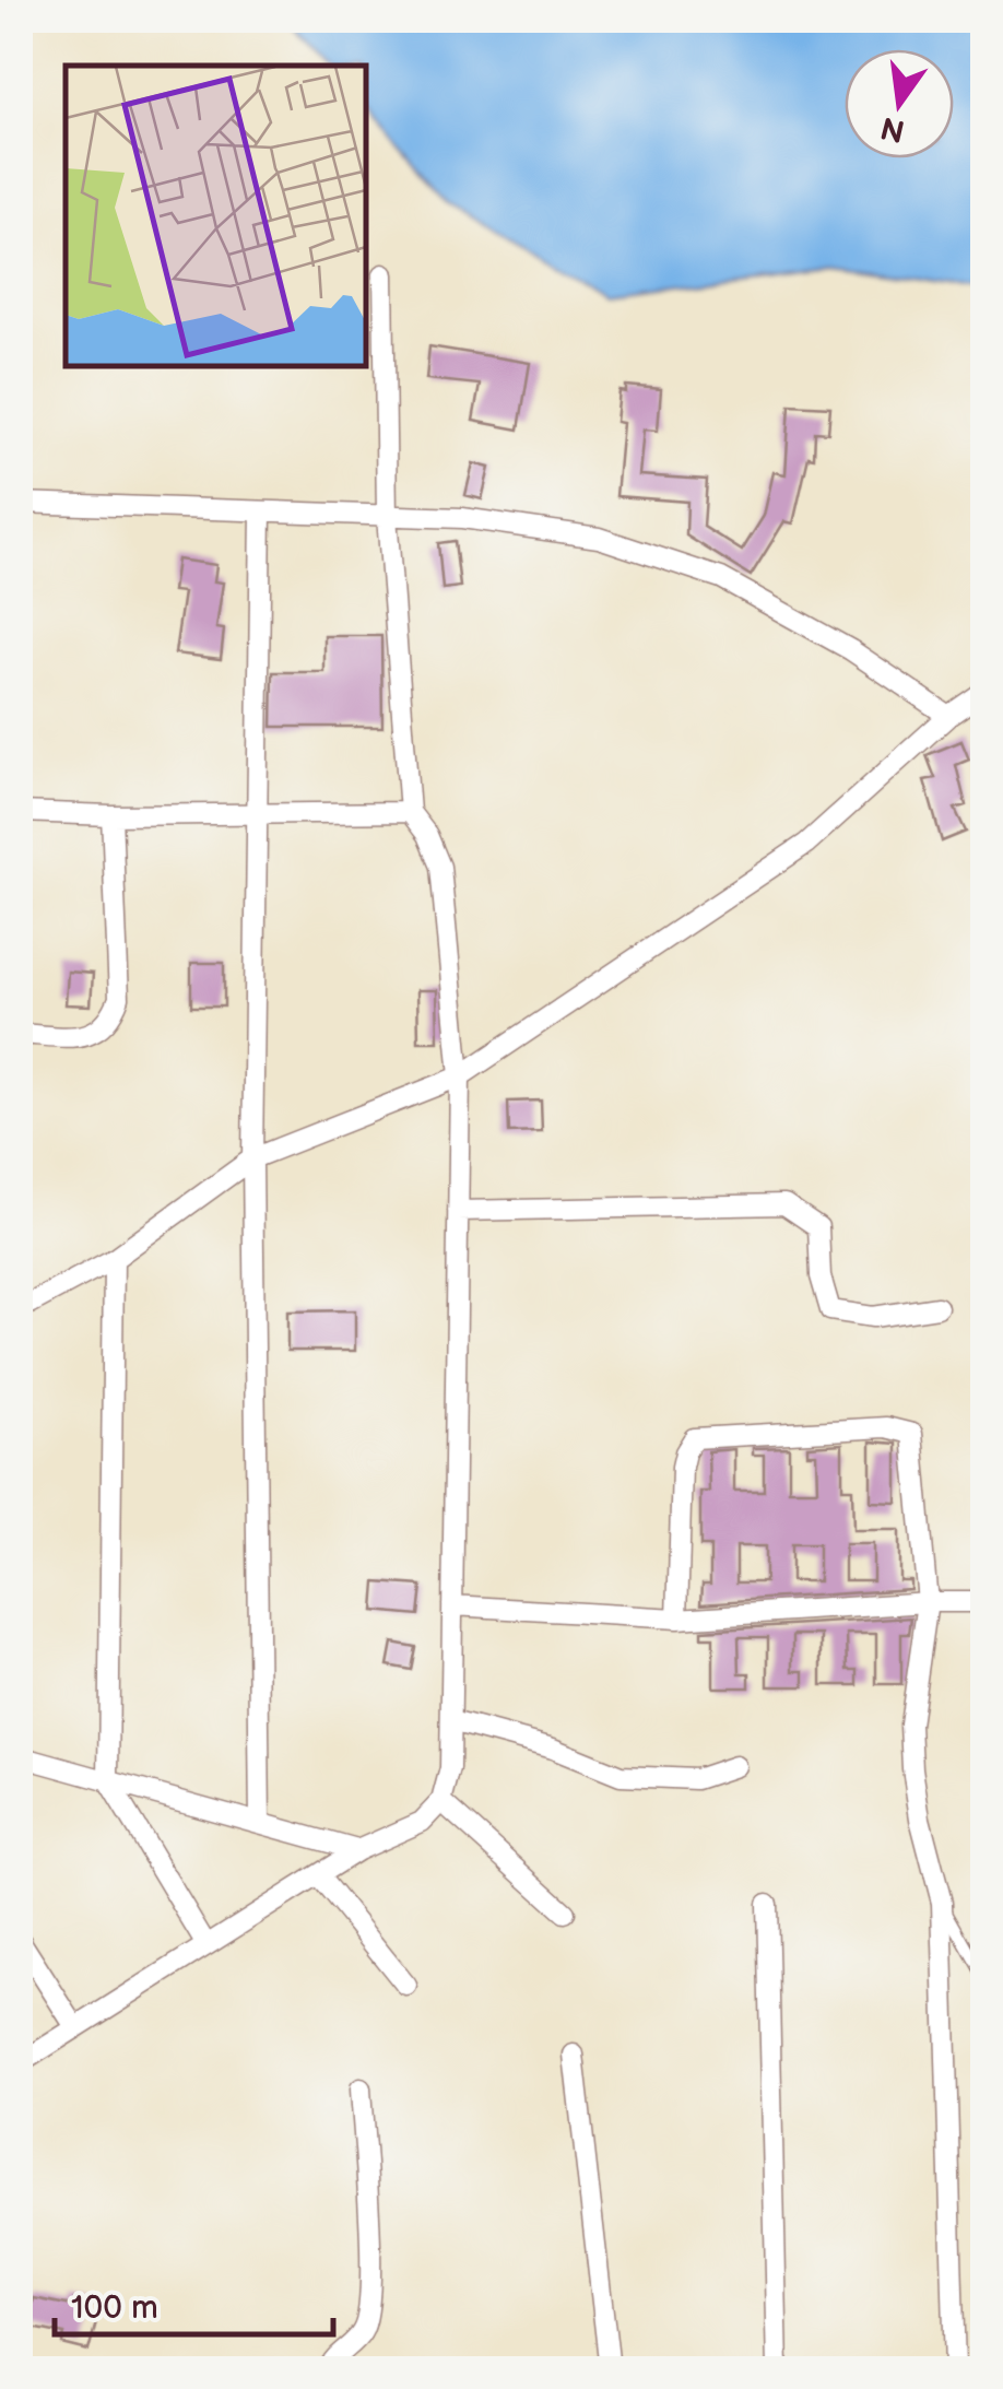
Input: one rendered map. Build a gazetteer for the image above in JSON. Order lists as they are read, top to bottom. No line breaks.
{"scale_bar":"100 m","north":"bottom"}
